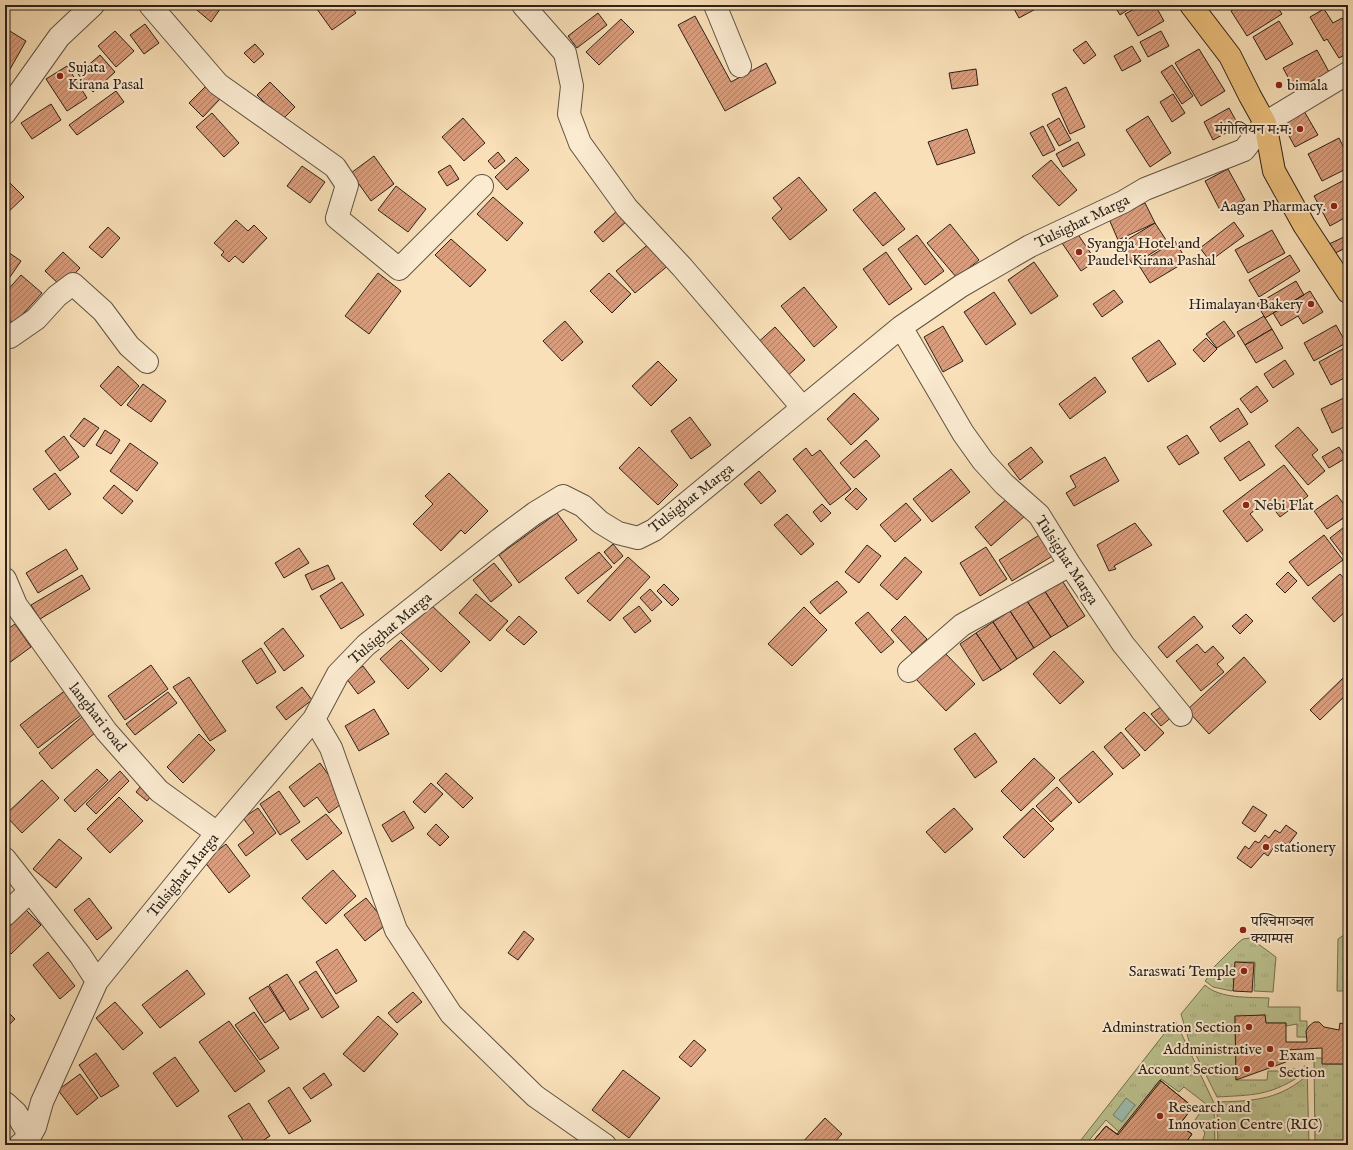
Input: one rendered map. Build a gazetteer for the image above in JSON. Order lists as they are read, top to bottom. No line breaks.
{"streets":{"street":["Tulsighat Marga","langhari road"]},"crossings":[["Tulsighat Marga","langhari road"]],"places":["Sujata Kirana Pasal","bimala","मंगोलियन म:म:","Aagan Pharmacy.","Syangja Hotel and Paudel Kirana Pashal","Himalayan Bakery","Nebi Flat","stationery","पश्‍चिमाञ्‍चल क्याम्पस","Saraswati Temple","Adminstration Section","Addministrative","Exam Section","Account Section","Research and Innovation Centre (RIC)"]}
